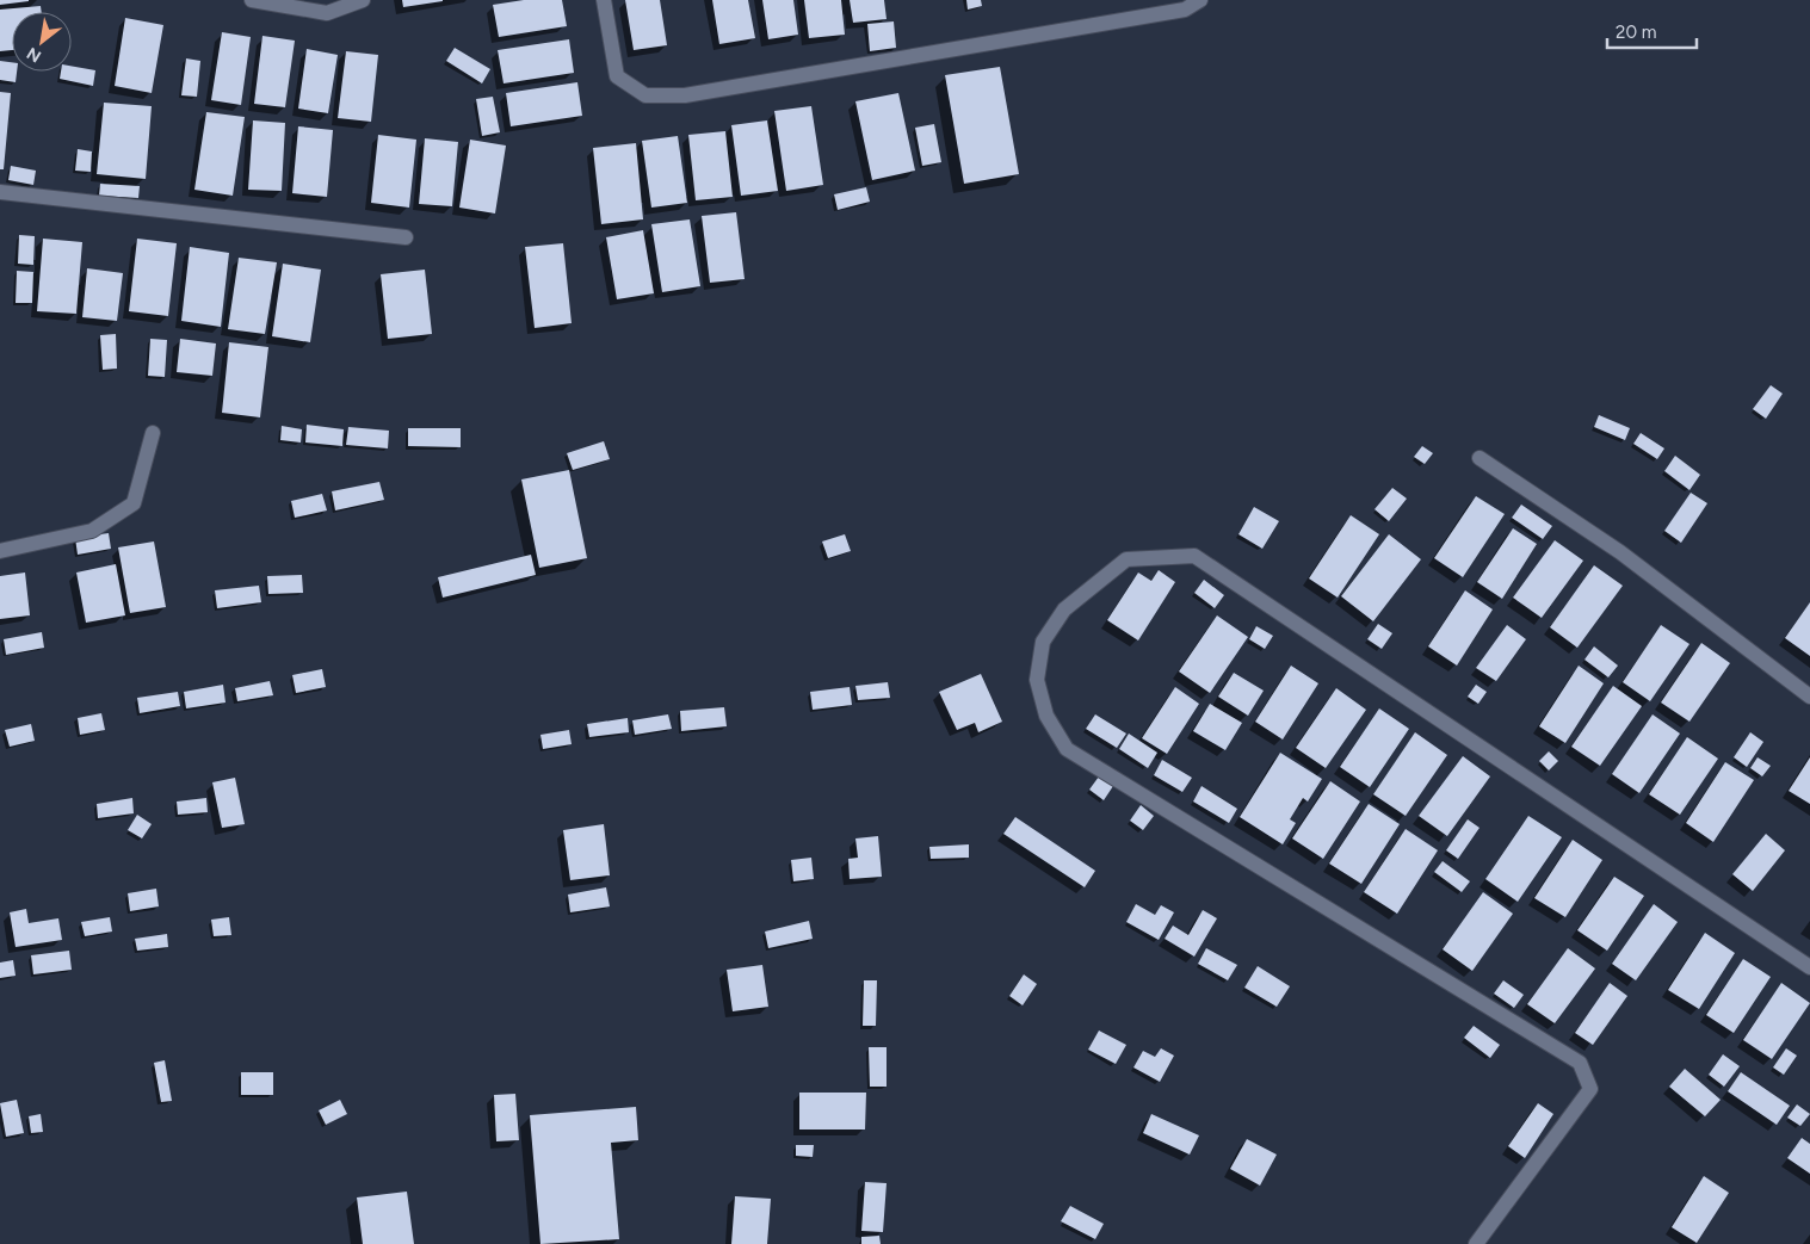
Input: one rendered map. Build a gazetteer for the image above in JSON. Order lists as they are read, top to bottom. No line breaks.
{"scale_bar":"20 m","north":"bottom left"}
